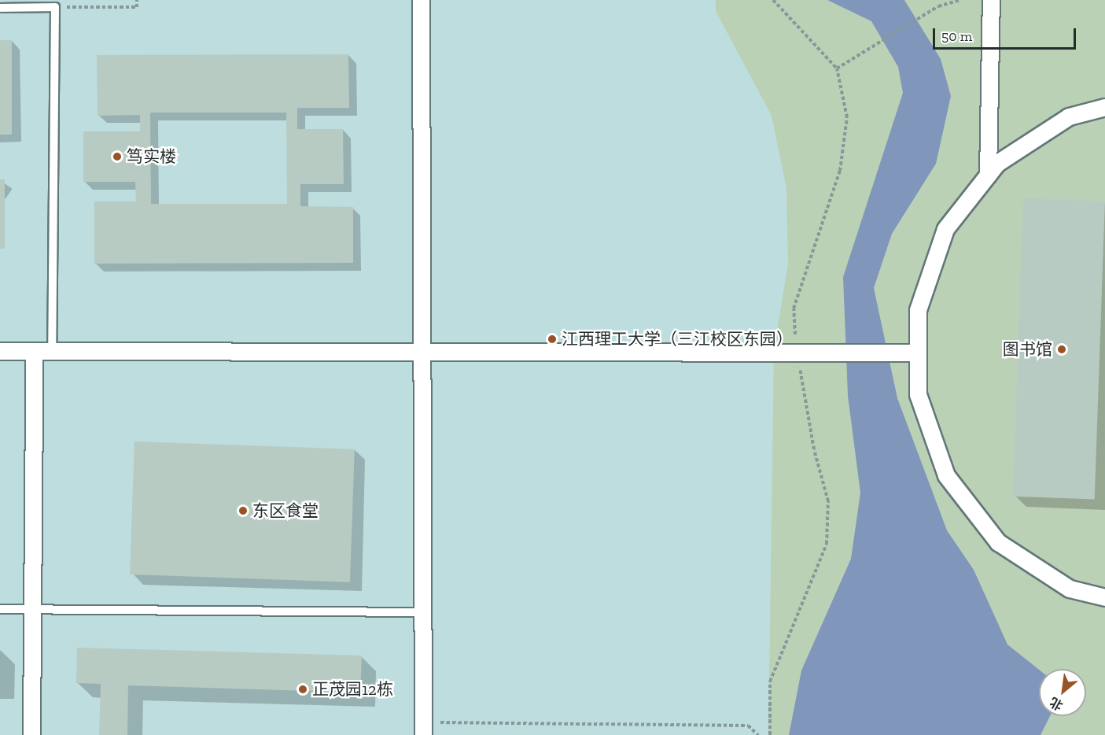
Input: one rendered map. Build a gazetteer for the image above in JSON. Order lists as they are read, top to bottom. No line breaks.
{"places":["笃实楼","江西理工大学（三江校区东园）","图书馆","东区食堂","正茂园12栋"],"scale_bar":"50 m","north":"bottom left"}
